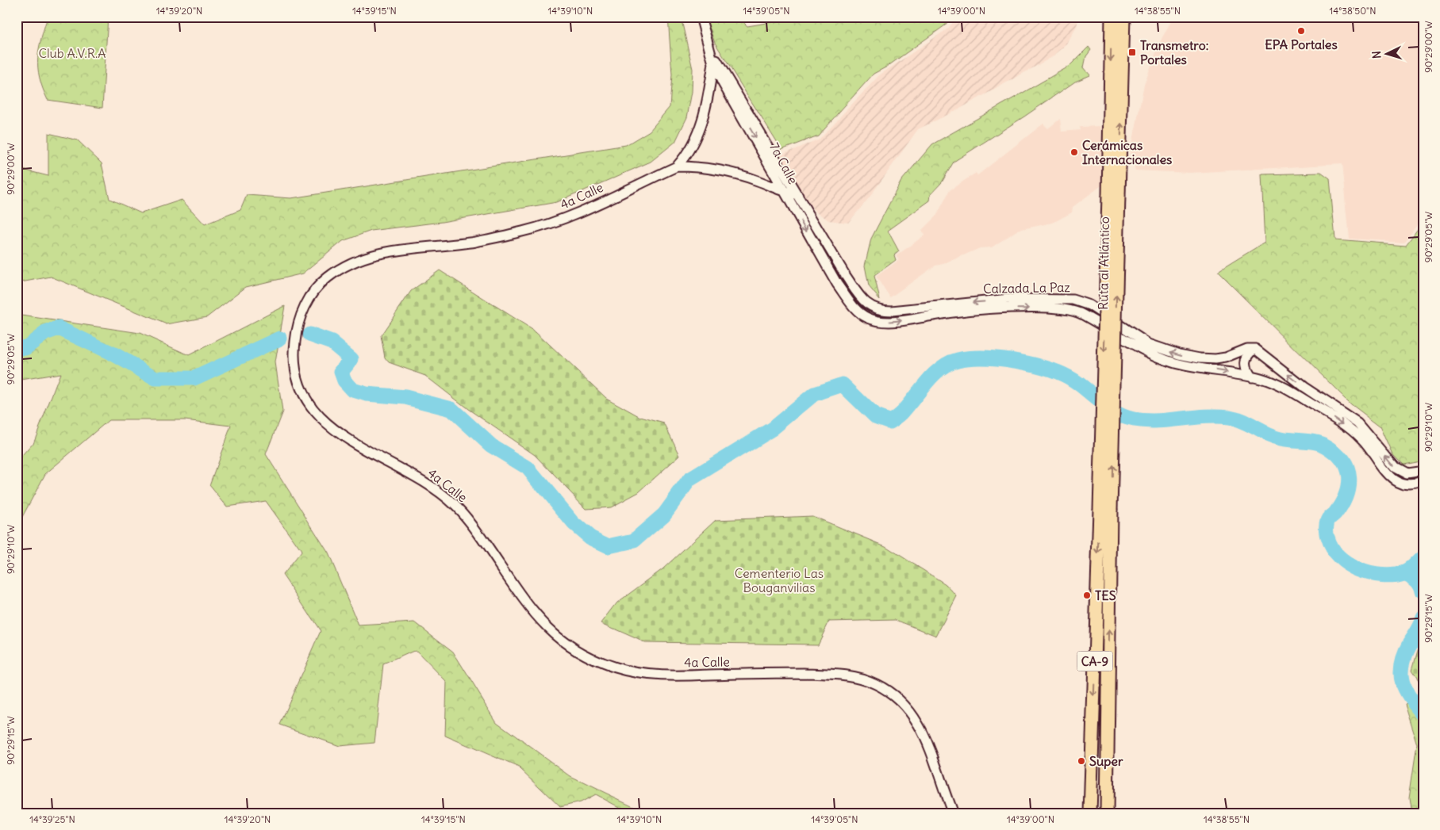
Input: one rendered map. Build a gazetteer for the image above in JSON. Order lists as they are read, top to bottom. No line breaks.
{"streets":{"highway":["Ruta al Atlántico","CA-9"],"main road":["7a Calle","4a Calle","Calzada La Paz"]},"crossings":[["7a Calle","4a Calle"],["7a Calle","Calzada La Paz"],["Ruta al Atlántico","CA-9"]],"parks":["Club A.V.R.A","Cementerio Las Bouganvilias"],"places":{"other":["EPA Portales","Cerámicas Internacionales","TES","Super"],"transit":["Transmetro: Portales"]},"north":"left","coordinates":["14°39'20\"N","14°39'15\"N","14°39'10\"N","14°39'05\"N","14°39'00\"N","14°38'55\"N","14°38'50\"N","90°29'00\"W","90°29'05\"W","90°29'10\"W","90°29'15\"W","14°39'25\"N"]}
